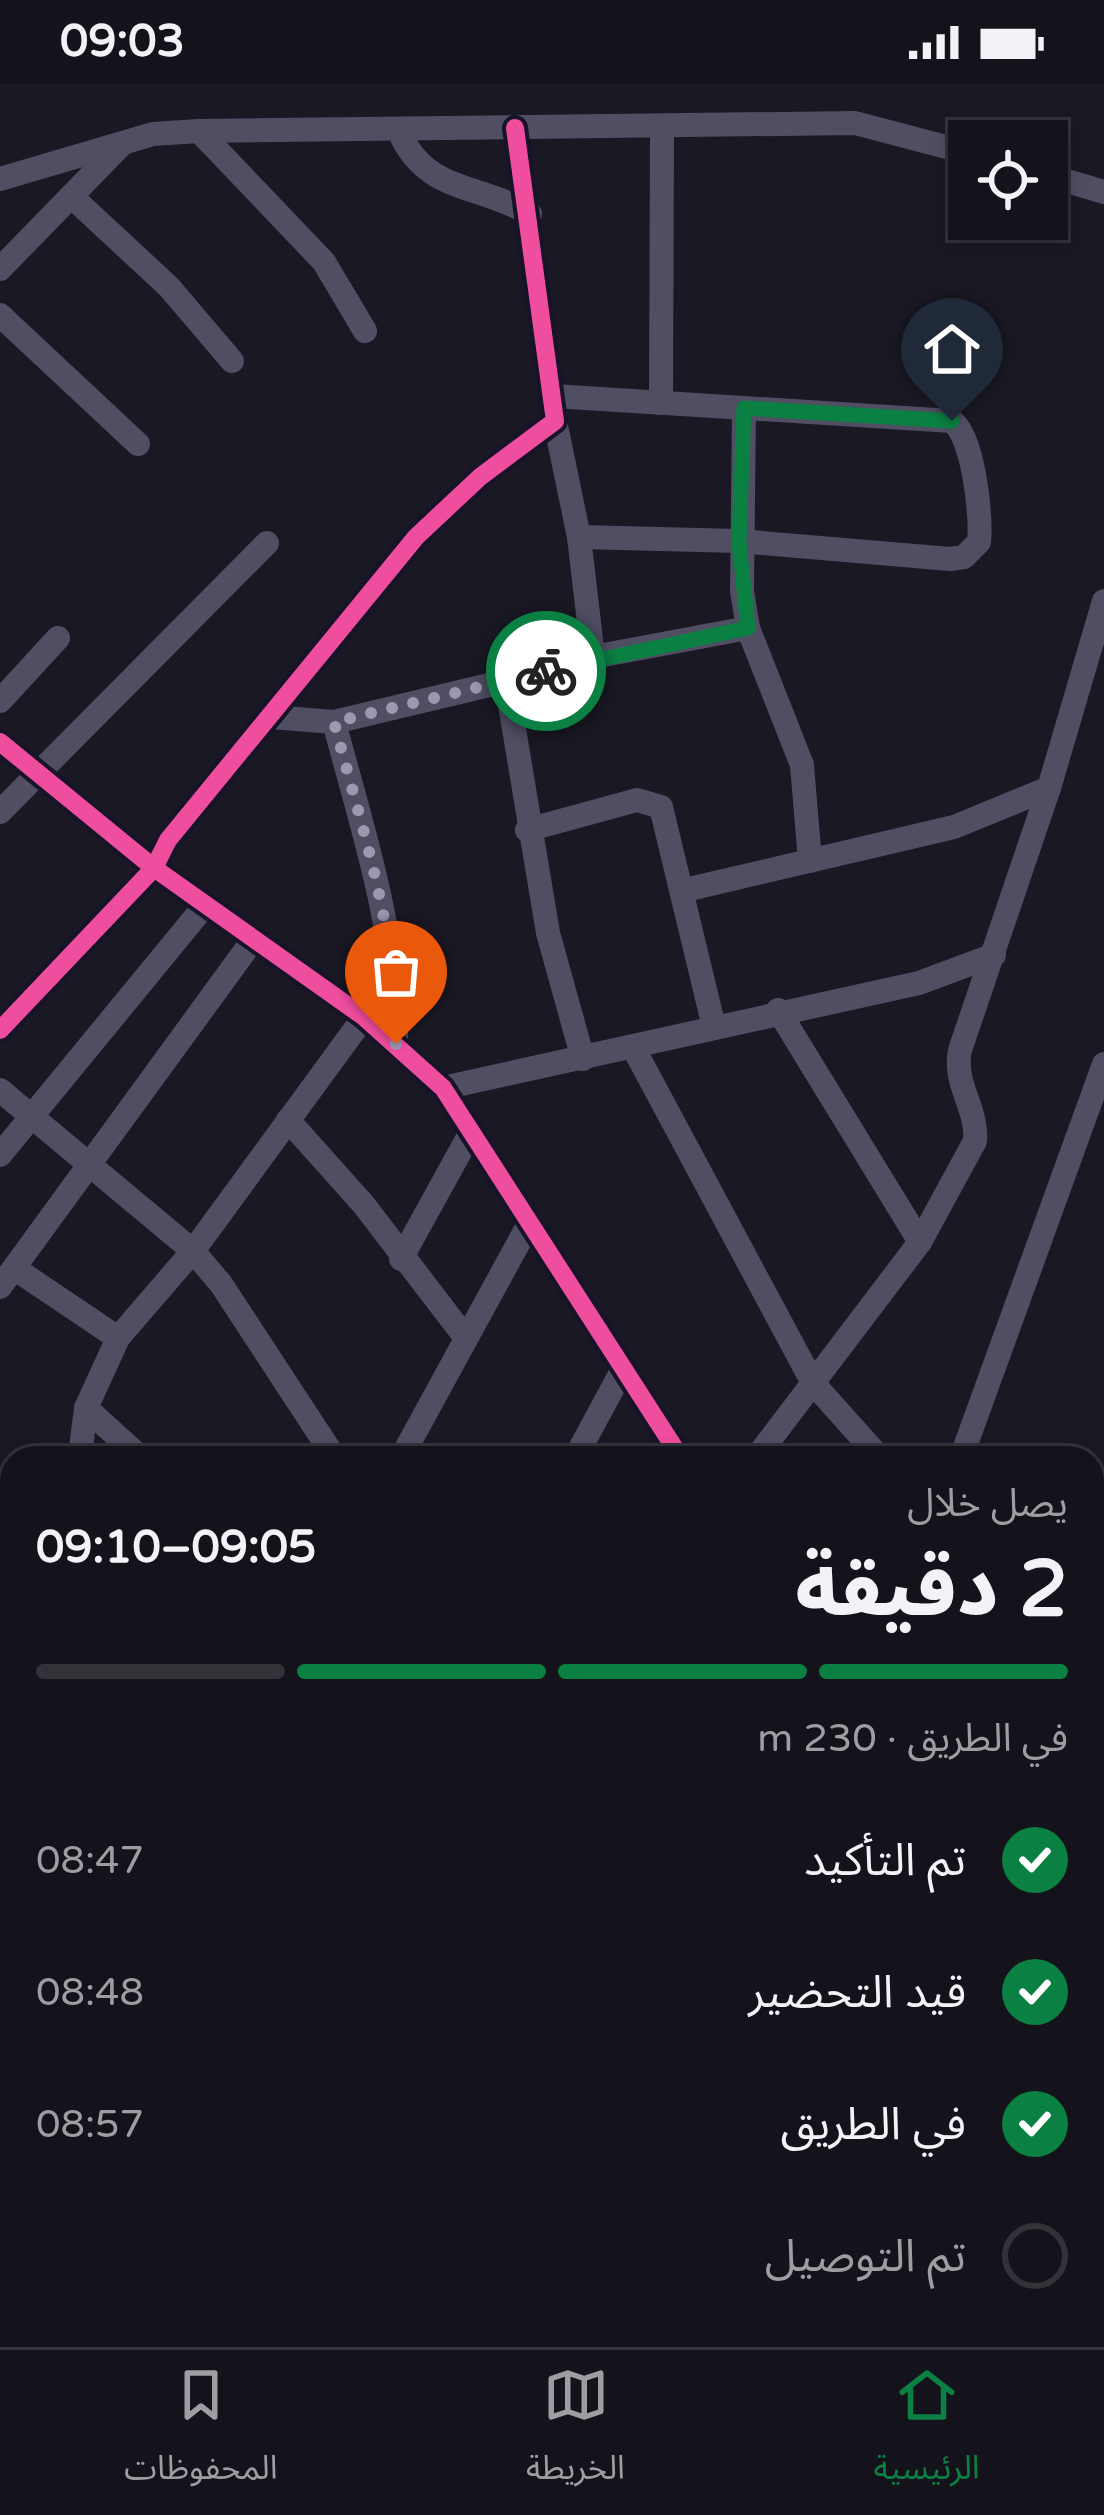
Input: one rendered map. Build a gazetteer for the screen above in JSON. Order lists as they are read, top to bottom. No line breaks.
{"page":{"status":"09:03","heading":["2 دقيقة","يصل خلال","09:05–09:10"],"bar":"في الطريق · 230 m","list":[["تم التأكيد","08:47"],["قيد التحضير","08:48"],["في الطريق","08:57"],"تم التوصيل"],"tabs":["الرئيسية","الخريطة","المحفوظات"]}}
